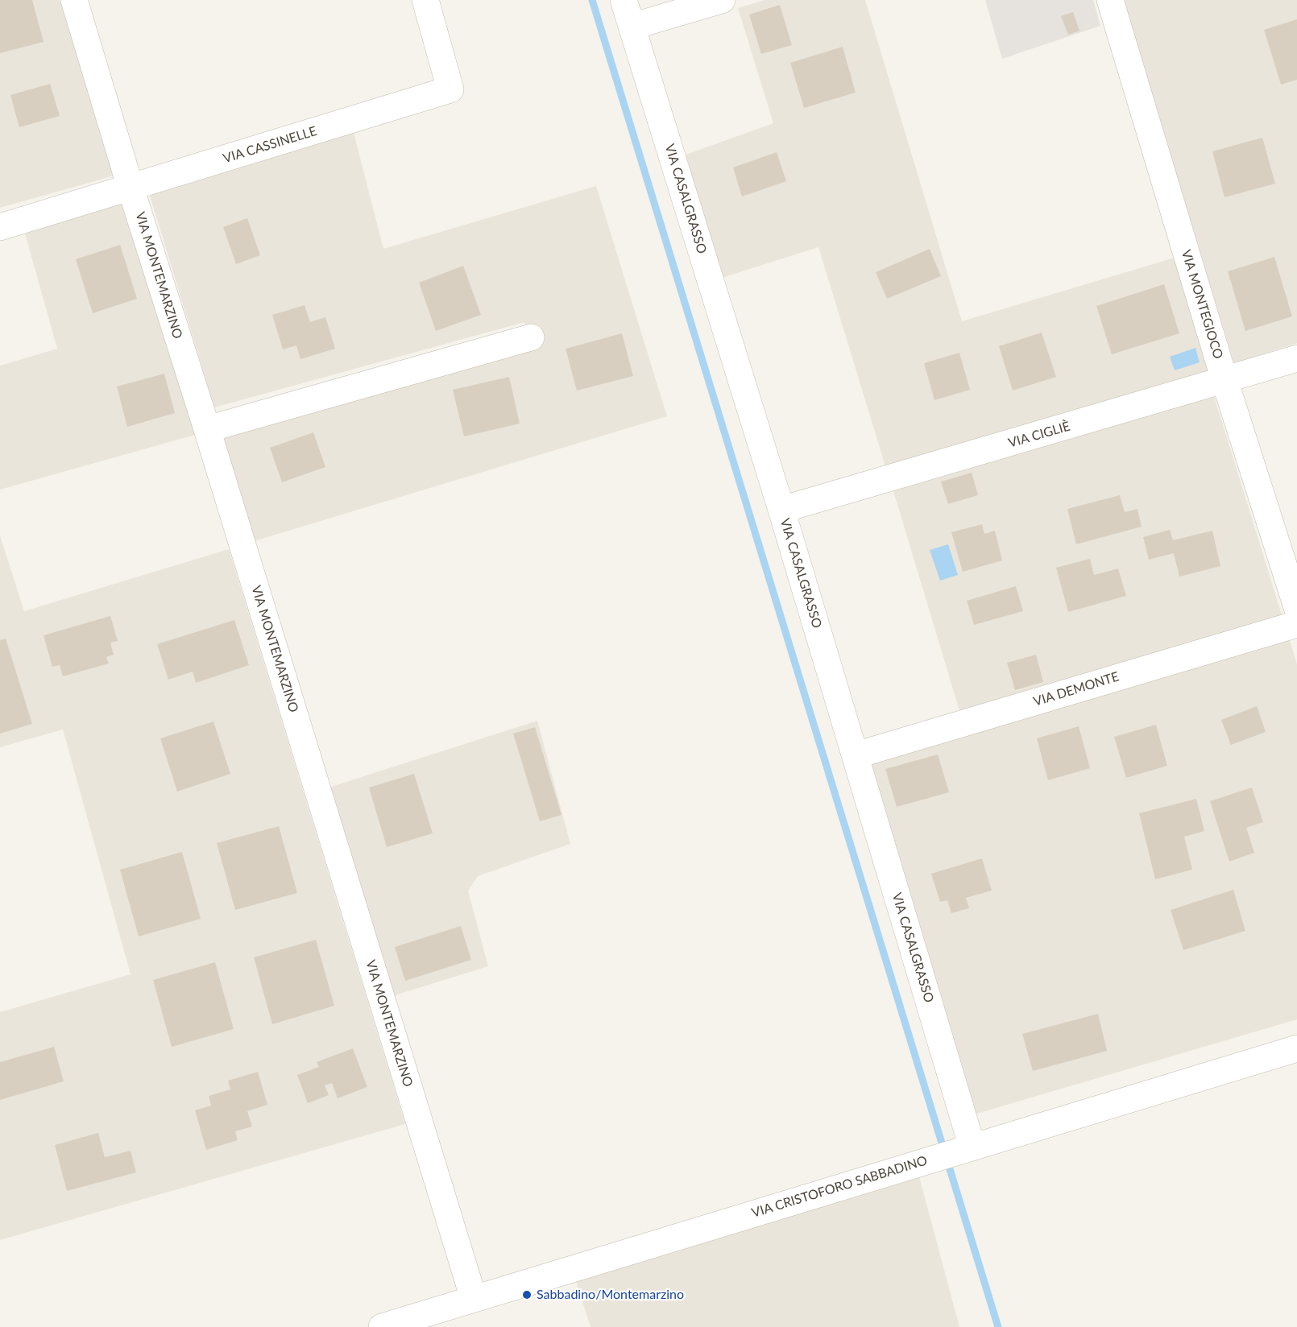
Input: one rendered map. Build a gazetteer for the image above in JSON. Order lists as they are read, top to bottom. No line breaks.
{"streets":{"street":["VIA CASSINELLE","VIA CASALGRASSO","VIA MONTEMARZINO","VIA MONTEGIOCO","VIA CIGLIÈ","VIA DEMONTE","VIA CRISTOFORO SABBADINO"]},"crossings":[["VIA CASSINELLE","VIA MONTEMARZINO"],["VIA CASALGRASSO","VIA CIGLIÈ"],["VIA CASALGRASSO","VIA DEMONTE"],["VIA CASALGRASSO","VIA CRISTOFORO SABBADINO"],["VIA MONTEMARZINO","VIA CRISTOFORO SABBADINO"],["VIA MONTEGIOCO","VIA CIGLIÈ"]],"places":["Sabbadino/Montemarzino"]}
